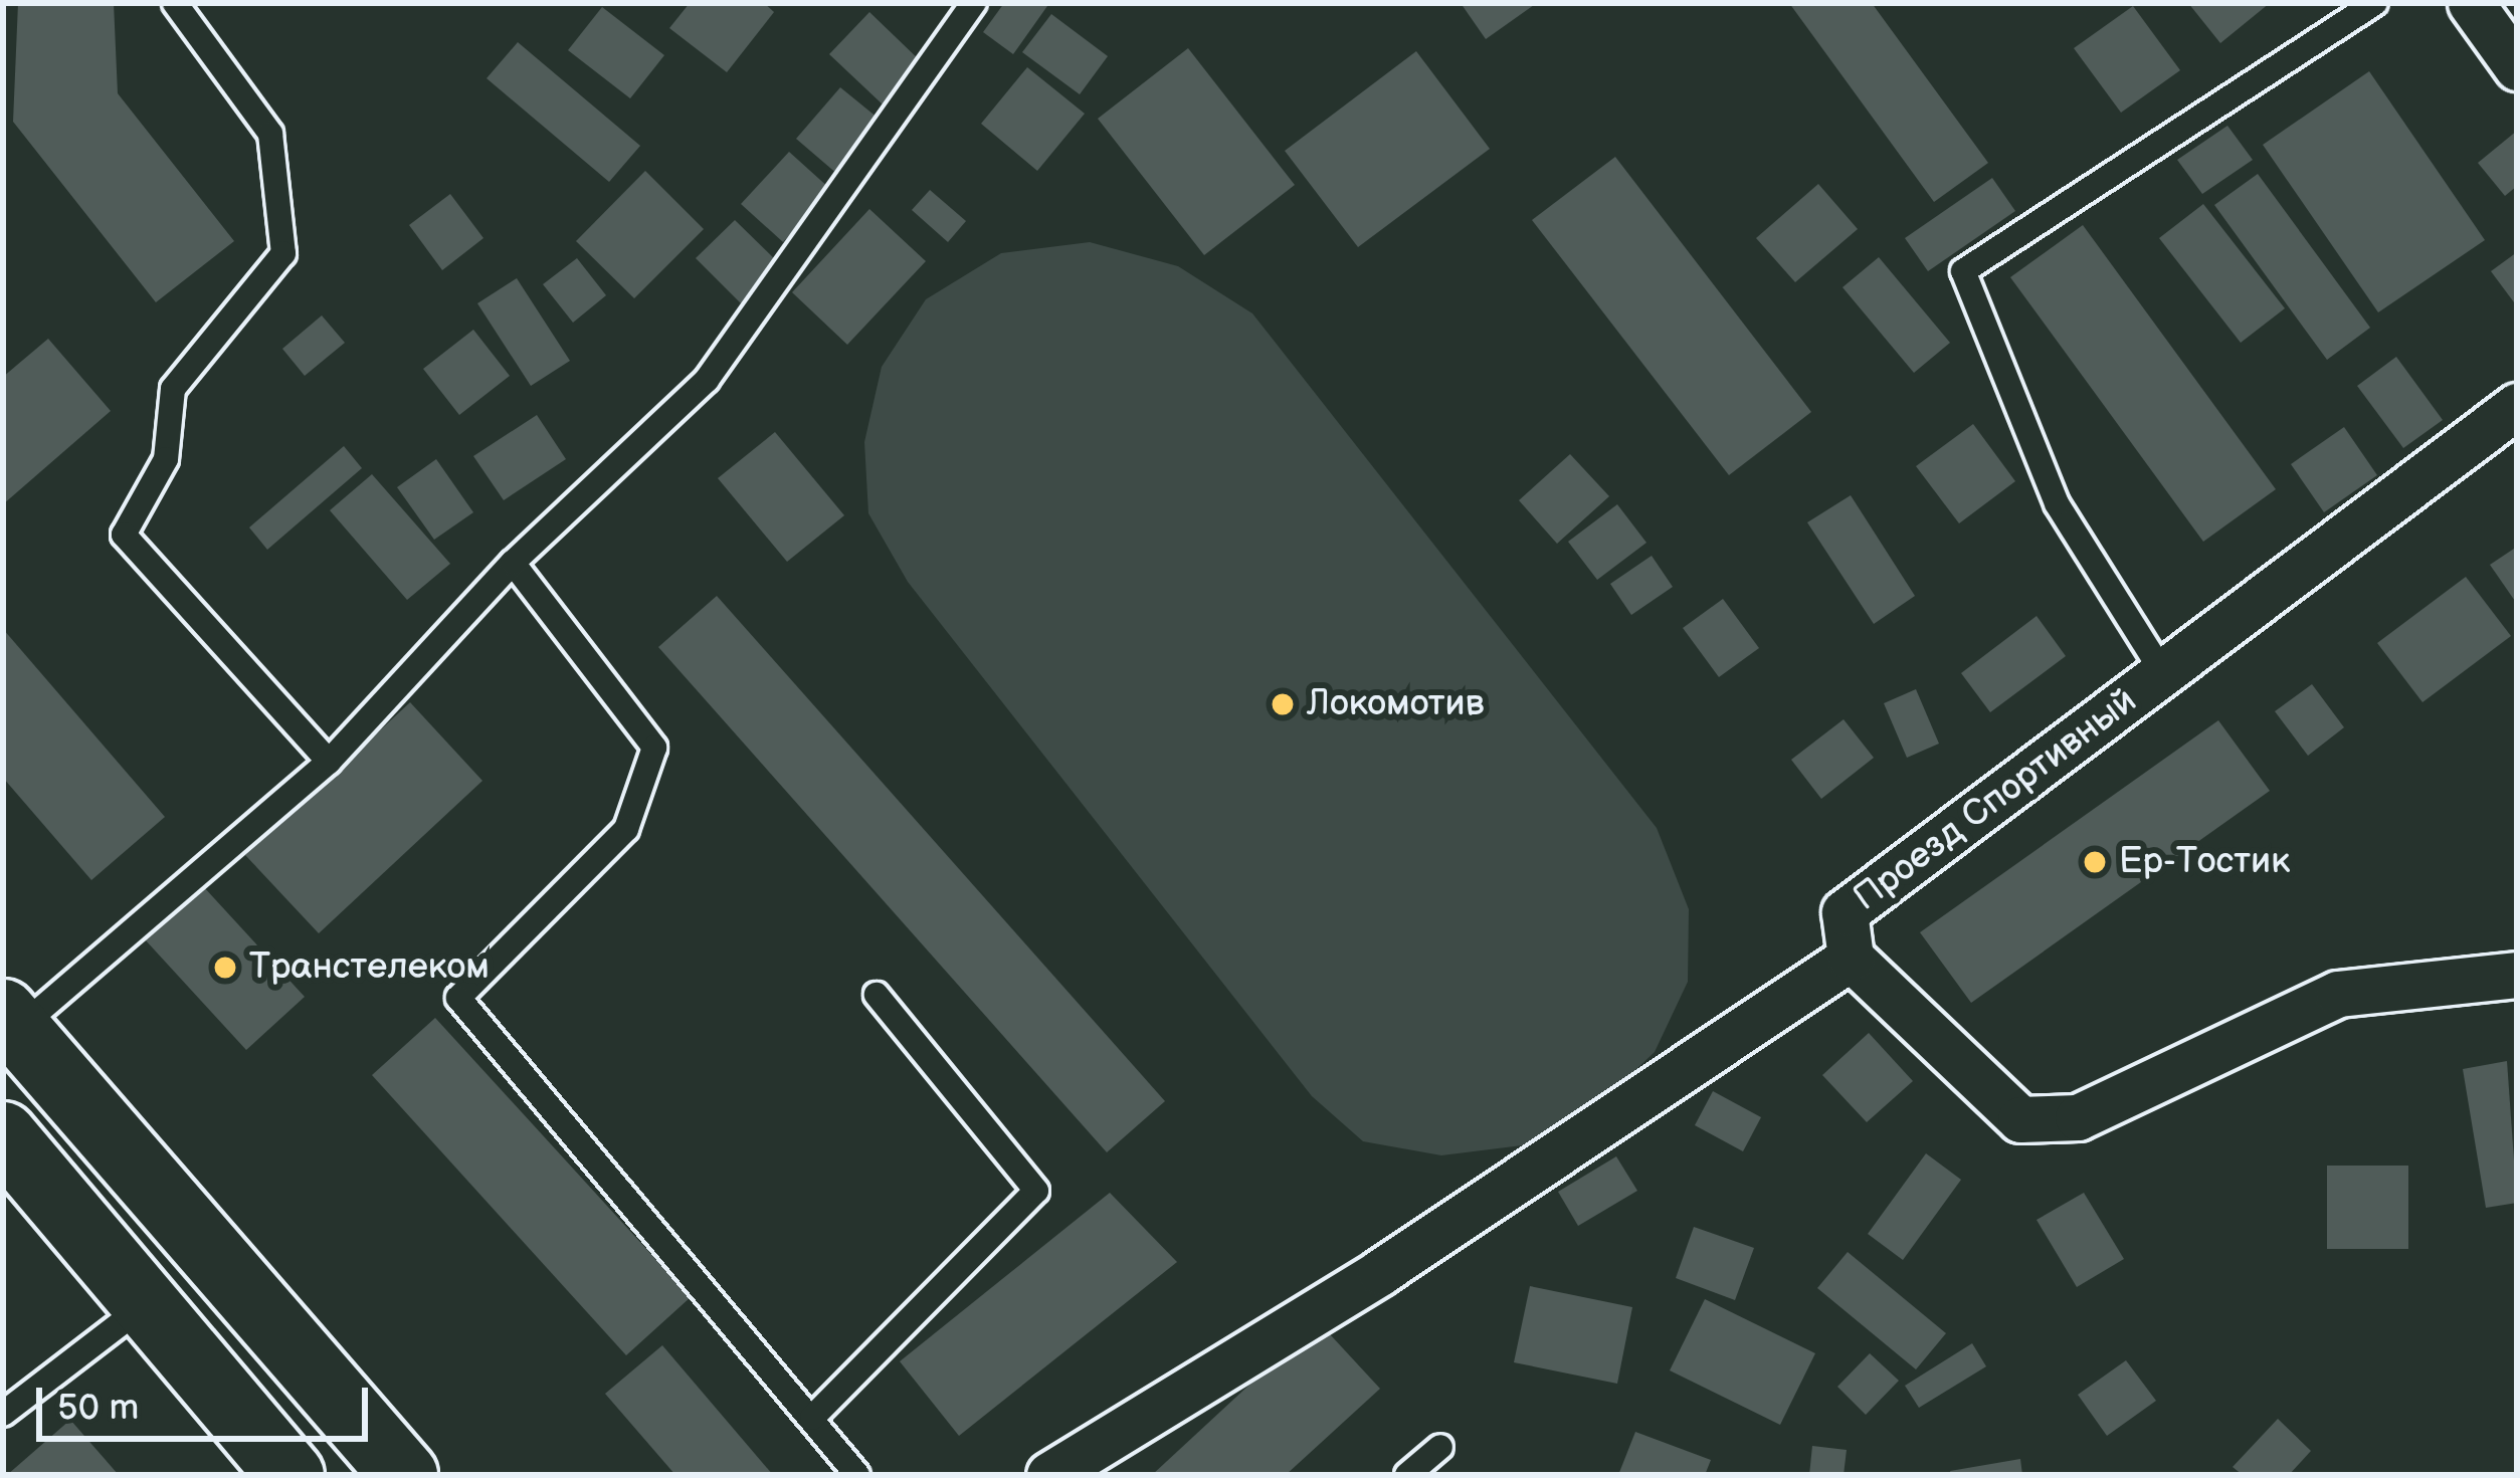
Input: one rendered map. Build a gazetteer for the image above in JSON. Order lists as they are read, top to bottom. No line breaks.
{"streets":{"street":["Проезд Спортивный"]},"places":["Локомотив","Ер-Тостик","Транстелеком"],"scale_bar":"50 m"}
